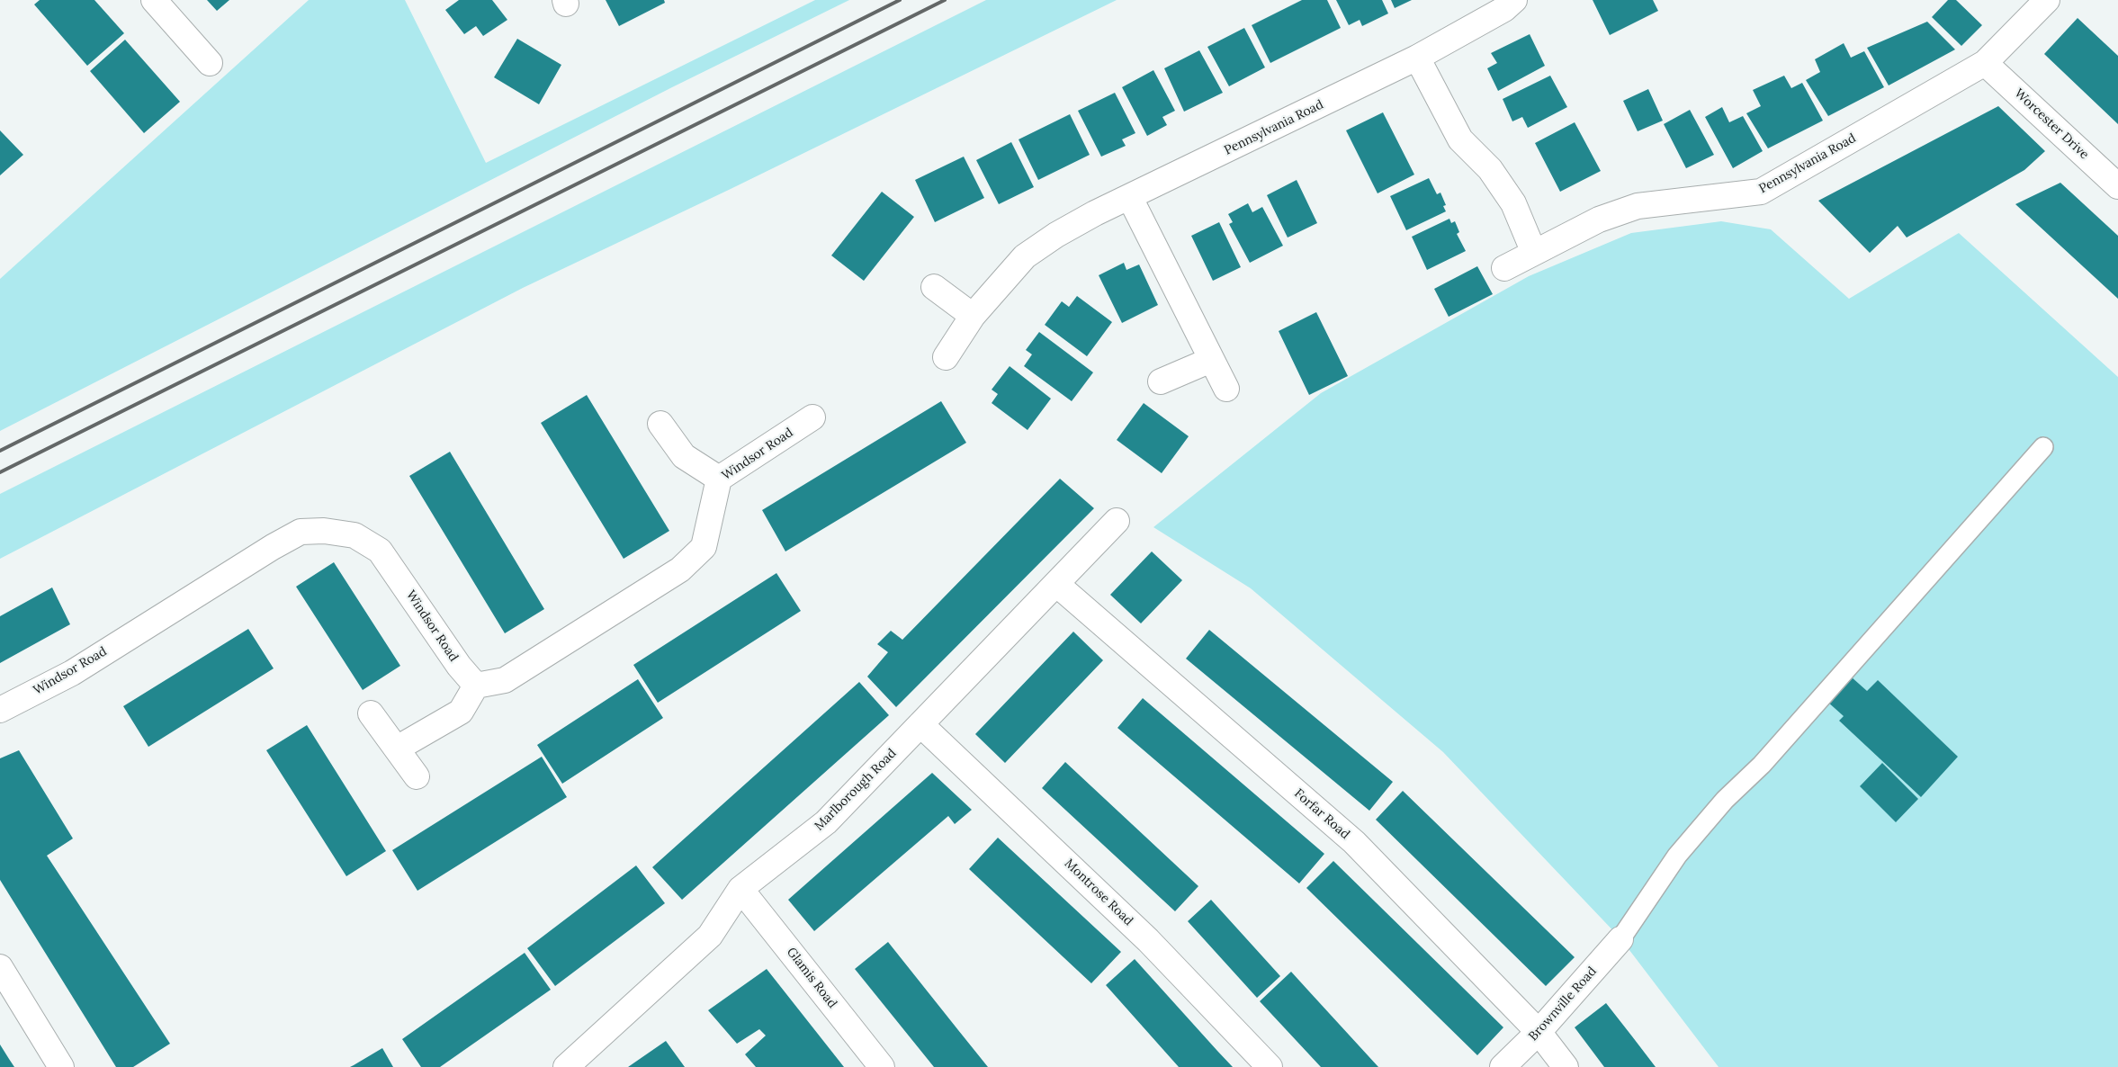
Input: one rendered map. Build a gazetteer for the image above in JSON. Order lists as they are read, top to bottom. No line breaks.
{"streets":{"street":["Worcester Drive","Pennsylvania Road","Windsor Road","Marlborough Road","Forfar Road","Montrose Road","Glamis Road","Brownville Road"]},"crossings":[["Worcester Drive","Pennsylvania Road"],["Marlborough Road","Forfar Road"],["Marlborough Road","Montrose Road"],["Marlborough Road","Glamis Road"],["Forfar Road","Brownville Road"]]}
